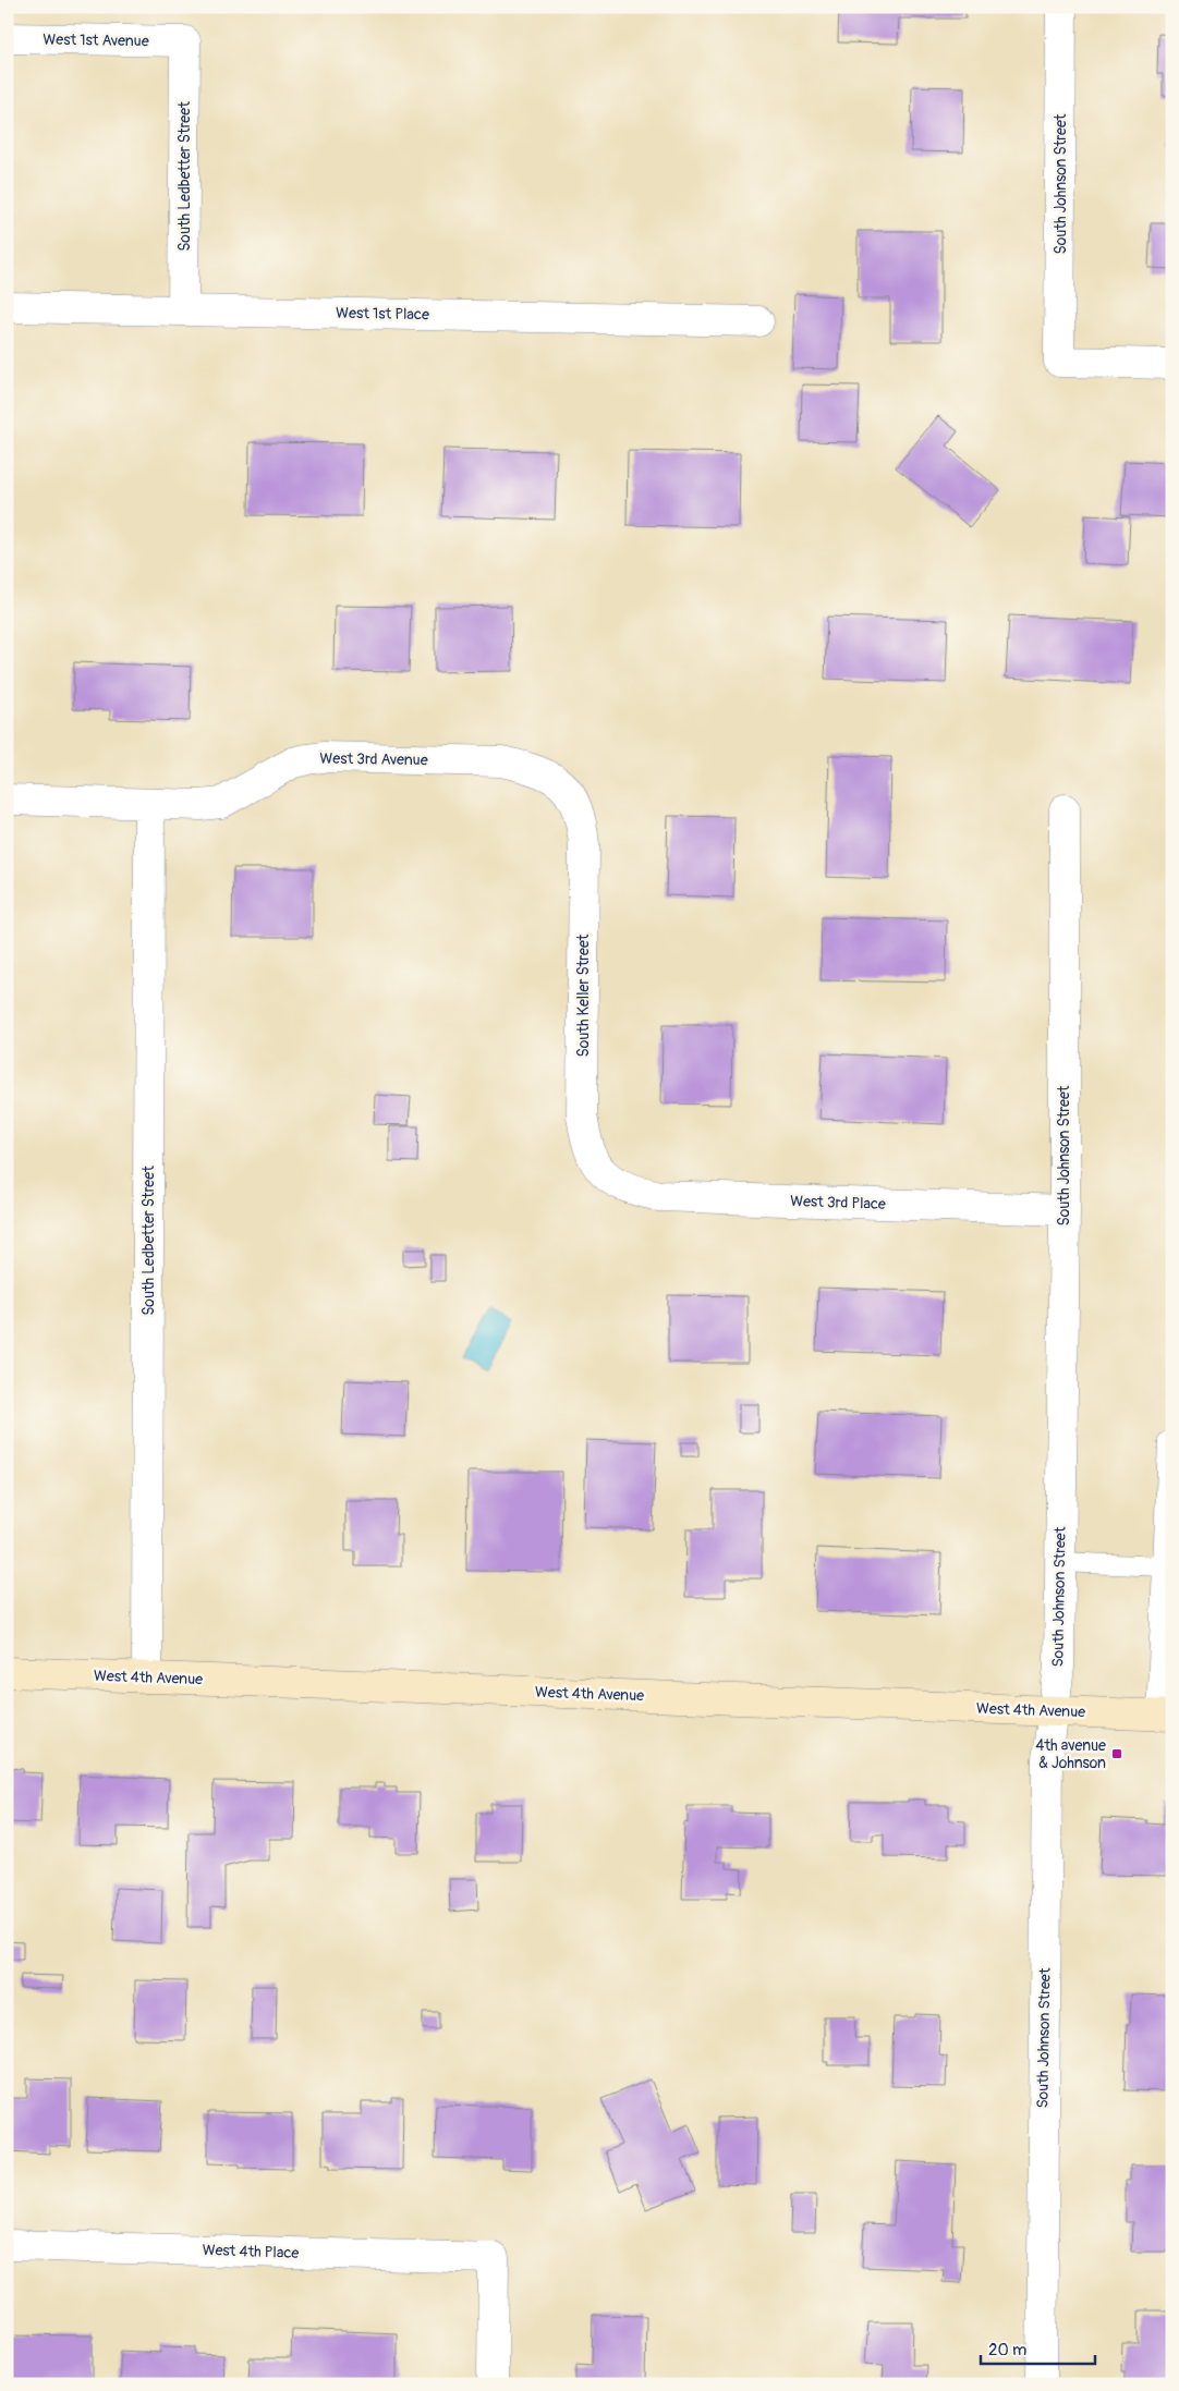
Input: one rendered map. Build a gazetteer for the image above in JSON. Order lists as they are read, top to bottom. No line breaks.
{"streets":{"street":["West 1st Avenue","South Ledbetter Street","South Johnson Street","West 1st Place","West 3rd Avenue","South Keller Street","West 3rd Place","West 4th Avenue","West 4th Place"]},"crossings":[["West 1st Avenue","South Ledbetter Street"],["South Ledbetter Street","West 1st Place"],["South Ledbetter Street","West 3rd Avenue"],["South Ledbetter Street","West 4th Avenue"],["South Johnson Street","West 3rd Place"],["South Johnson Street","West 4th Avenue"],["West 3rd Avenue","South Keller Street"],["South Keller Street","West 3rd Place"]],"places":{"transit":["4th avenue & Johnson"]},"scale_bar":"20 m"}
